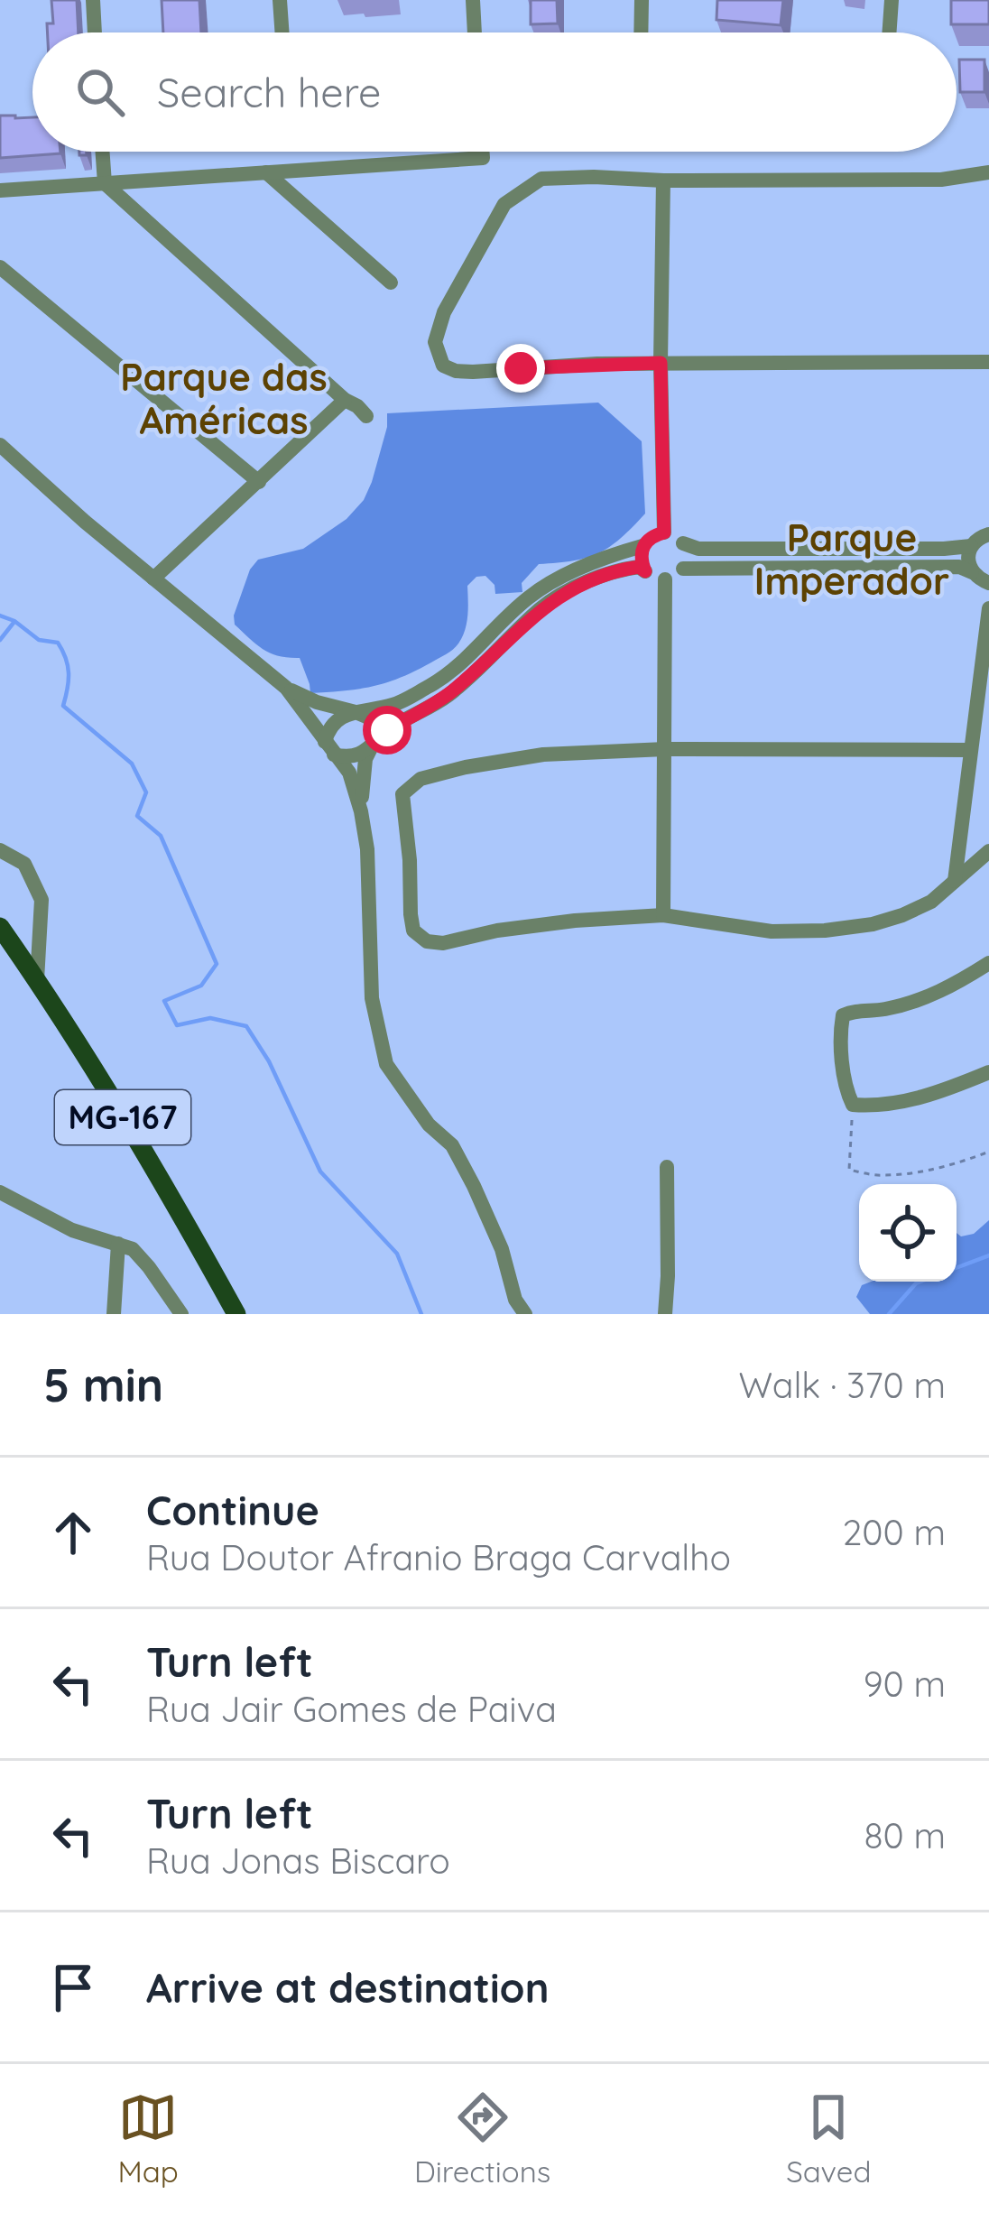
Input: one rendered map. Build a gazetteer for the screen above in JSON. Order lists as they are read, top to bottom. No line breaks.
{"streets":{"main road":["MG-167"]},"districts":["Parque das Américas","Parque Imperador"],"page":{"search":"Search here","heading":["5 min","Walk · 370 m"],"list":[["Continue","Rua Doutor Afranio Braga Carvalho","200 m"],["Turn left","Rua Jair Gomes de Paiva","90 m"],["Turn left","Rua Jonas Biscaro","80 m"],"Arrive at destination"],"nav":["Map","Directions","Saved"]}}
